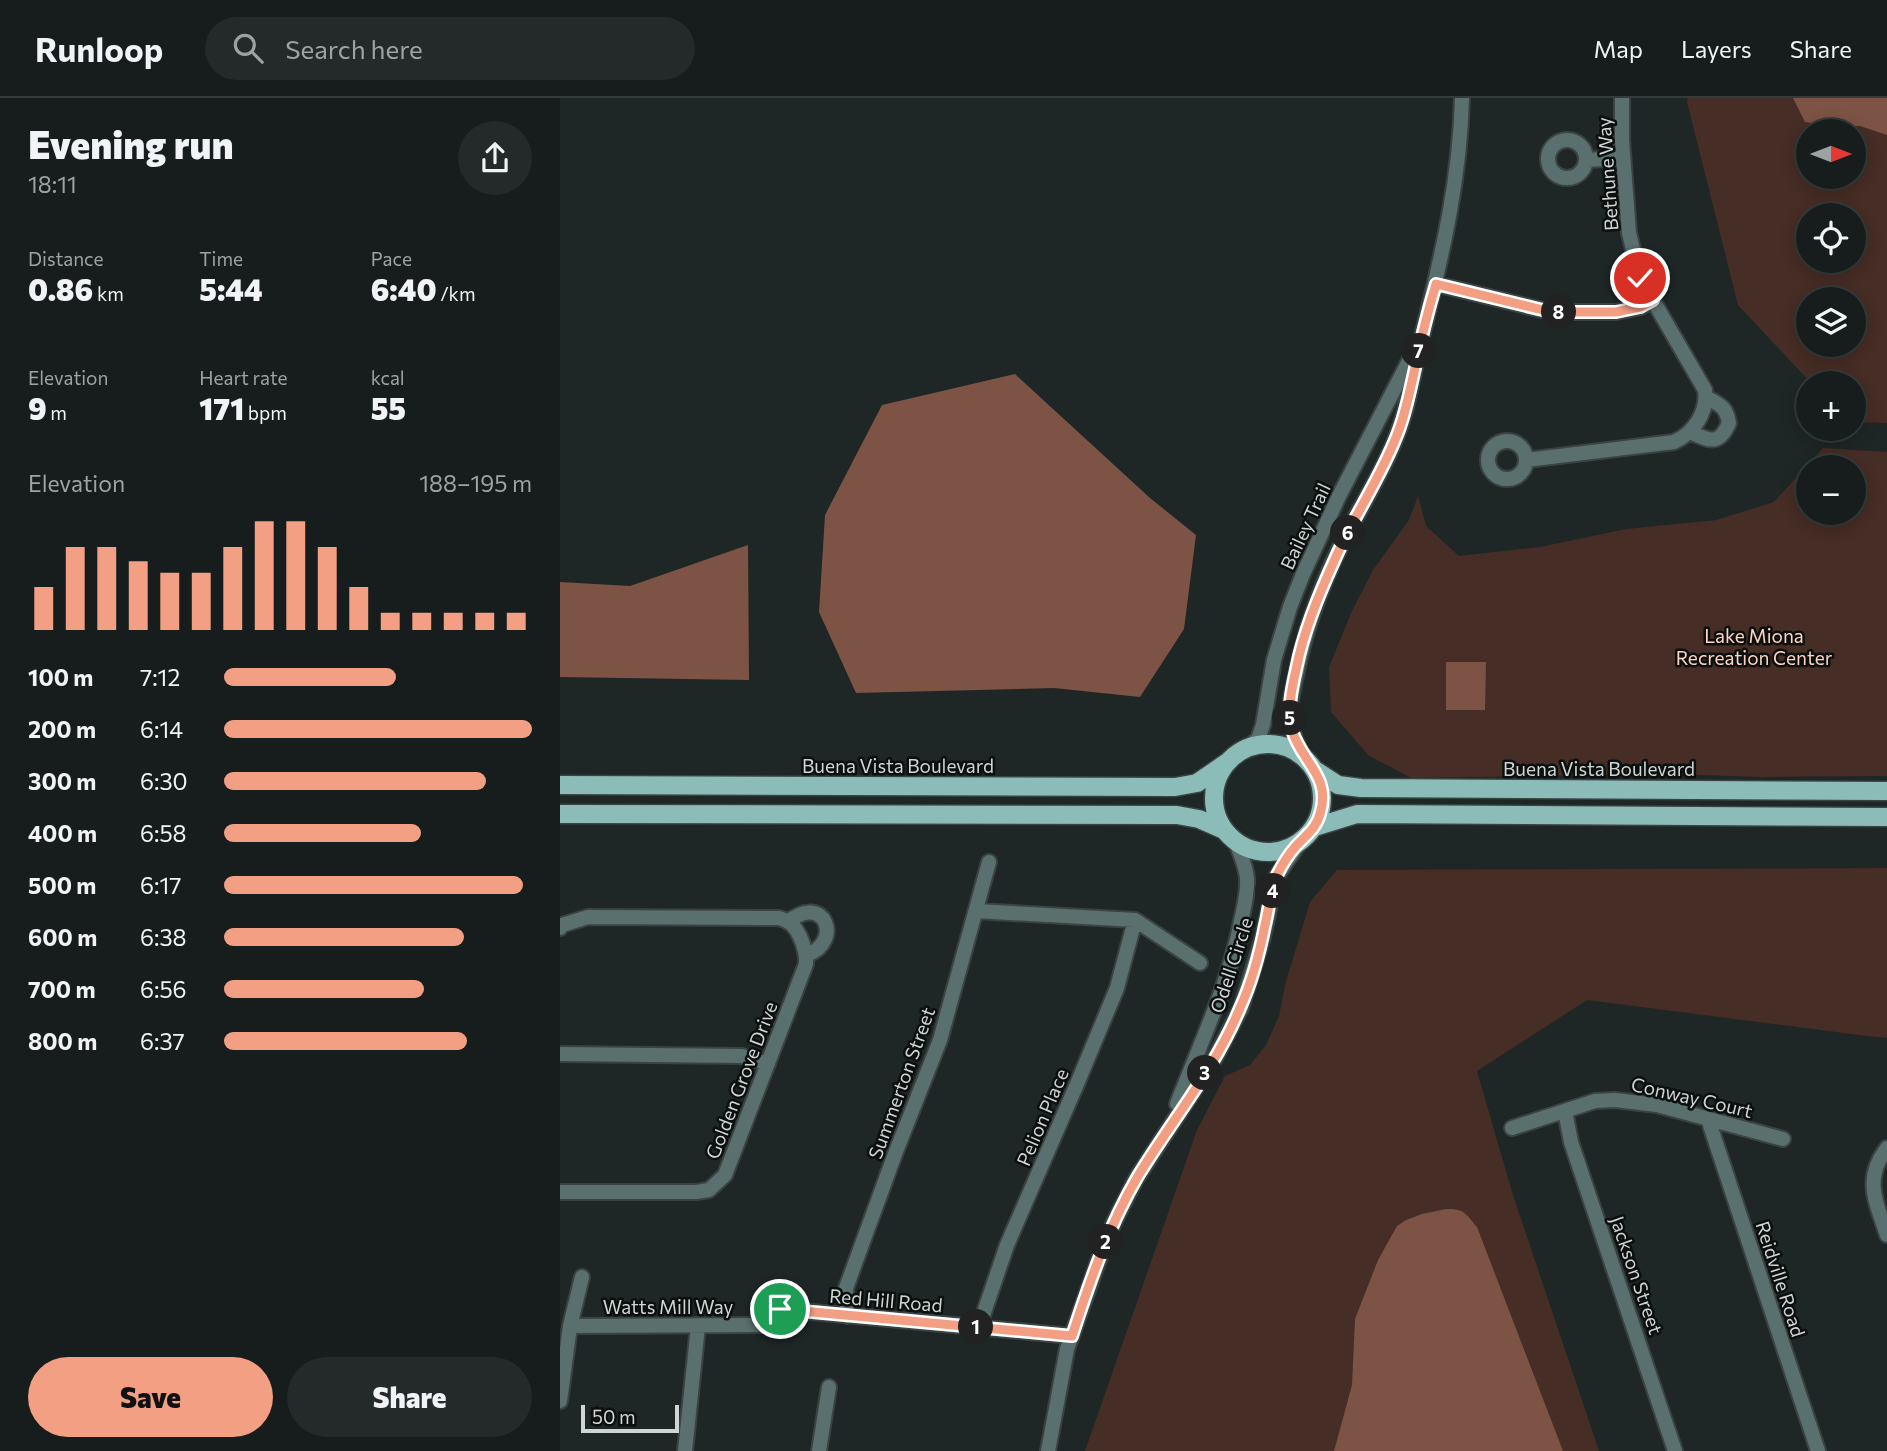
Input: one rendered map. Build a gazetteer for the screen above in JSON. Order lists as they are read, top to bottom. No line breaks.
{"streets":{"main road":["Buena Vista Boulevard"],"street":["Bethune Way","Bailey Trail","Odell Circle","Golden Grove Drive","Summerton Street","Conway Court","Pelion Place","Jackson Street","Reidville Road","Red Hill Road","Watts Mill Way"]},"crossings":[["Bailey Trail","Buena Vista Boulevard"],["Bailey Trail","Odell Circle"],["Buena Vista Boulevard","Odell Circle"],["Odell Circle","Red Hill Road"],["Summerton Street","Red Hill Road"],["Conway Court","Jackson Street"],["Conway Court","Reidville Road"],["Pelion Place","Red Hill Road"]],"parks":["Lake Miona Recreation Center"],"scale_bar":"50 m","north":"right","page":{"header":"Runloop","search":"Search here","nav":["Map","Layers","Share"],"heading":["Evening run","18:11"],"map_buttons":["+","−"],"stats":[["Distance","0.86 km"],["Time","5:44"],["Pace","6:40 /km"],["Elevation","9 m"],["Heart rate","171 bpm"],["kcal","55"]],"pins":["8","7","6","5","4","3","2","1"],"chart":["Elevation","188–195 m"],"list":[{"name":"100 m","note":"7:12"},{"name":"200 m","note":"6:14"},{"name":"300 m","note":"6:30"},{"name":"400 m","note":"6:58"},{"name":"500 m","note":"6:17"},{"name":"600 m","note":"6:38"},{"name":"700 m","note":"6:56"},{"name":"800 m","note":"6:37"}],"buttons":["Save","Share"],"scale":"50 m"}}
